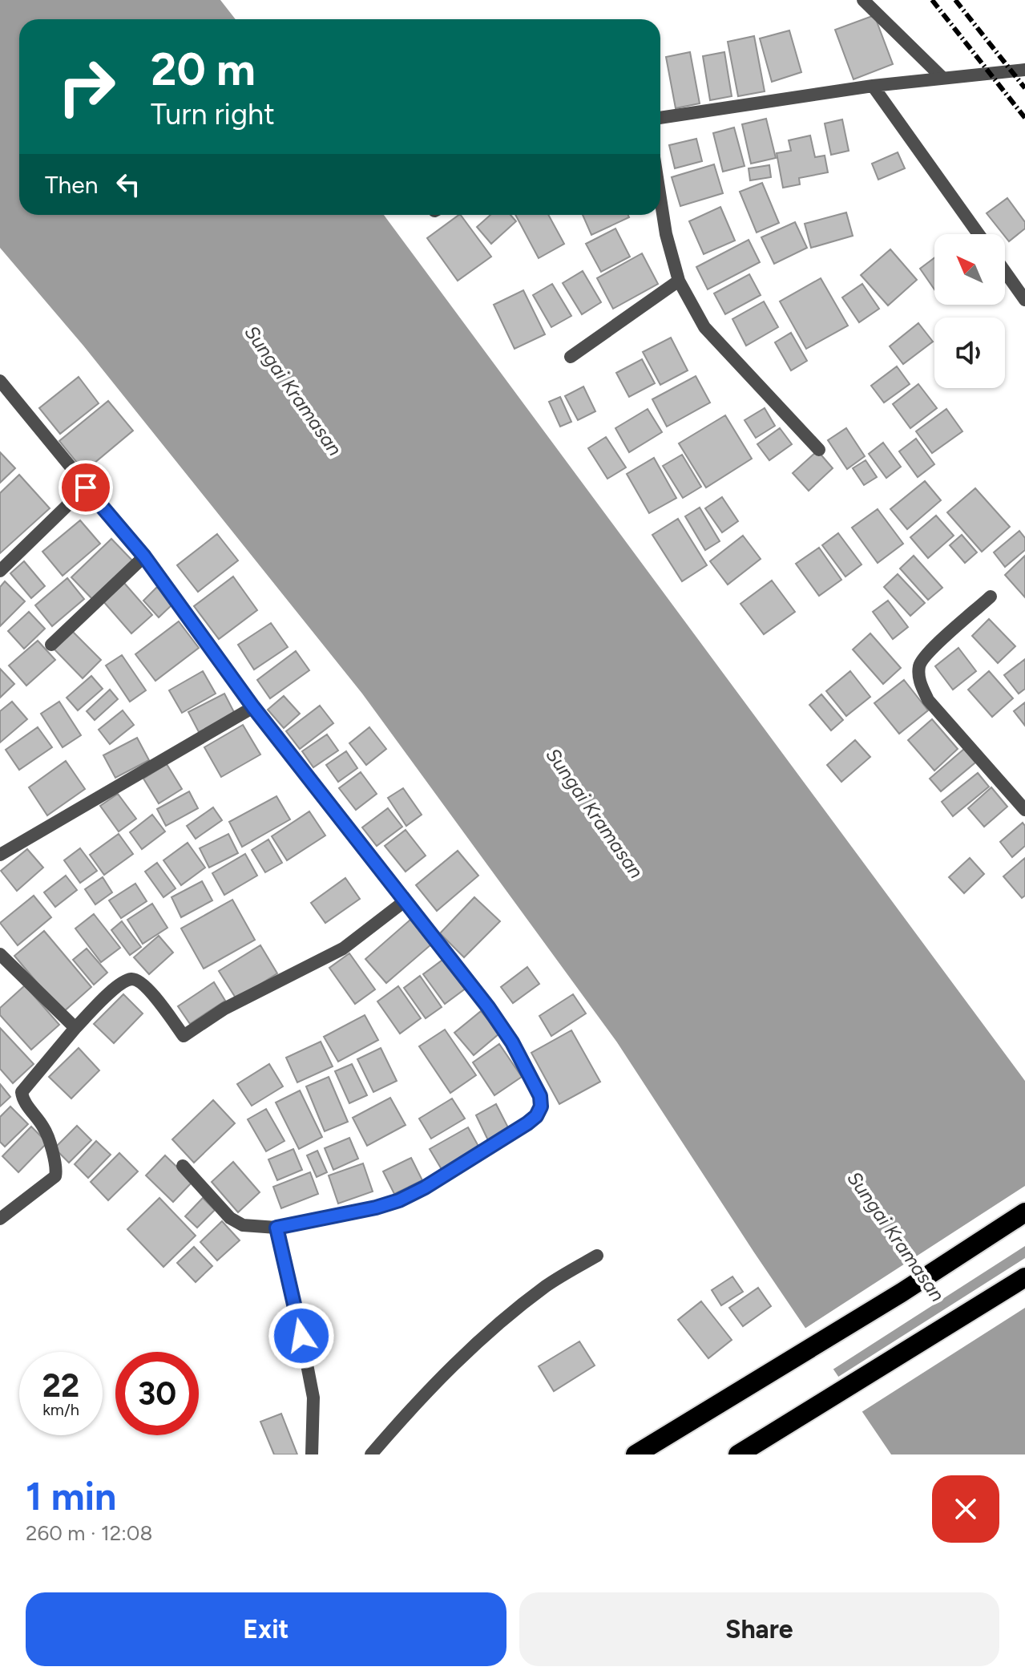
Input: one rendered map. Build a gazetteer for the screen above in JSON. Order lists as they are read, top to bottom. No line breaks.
{"water":["Sungai Kramasan"],"north":"top left","page":{"turn":["20 m","Turn right"],"then":"Then","speed":"22 km/h","limit":"30","heading":["1 min","260 m · 12:08"],"buttons":["Exit","Share"]}}
